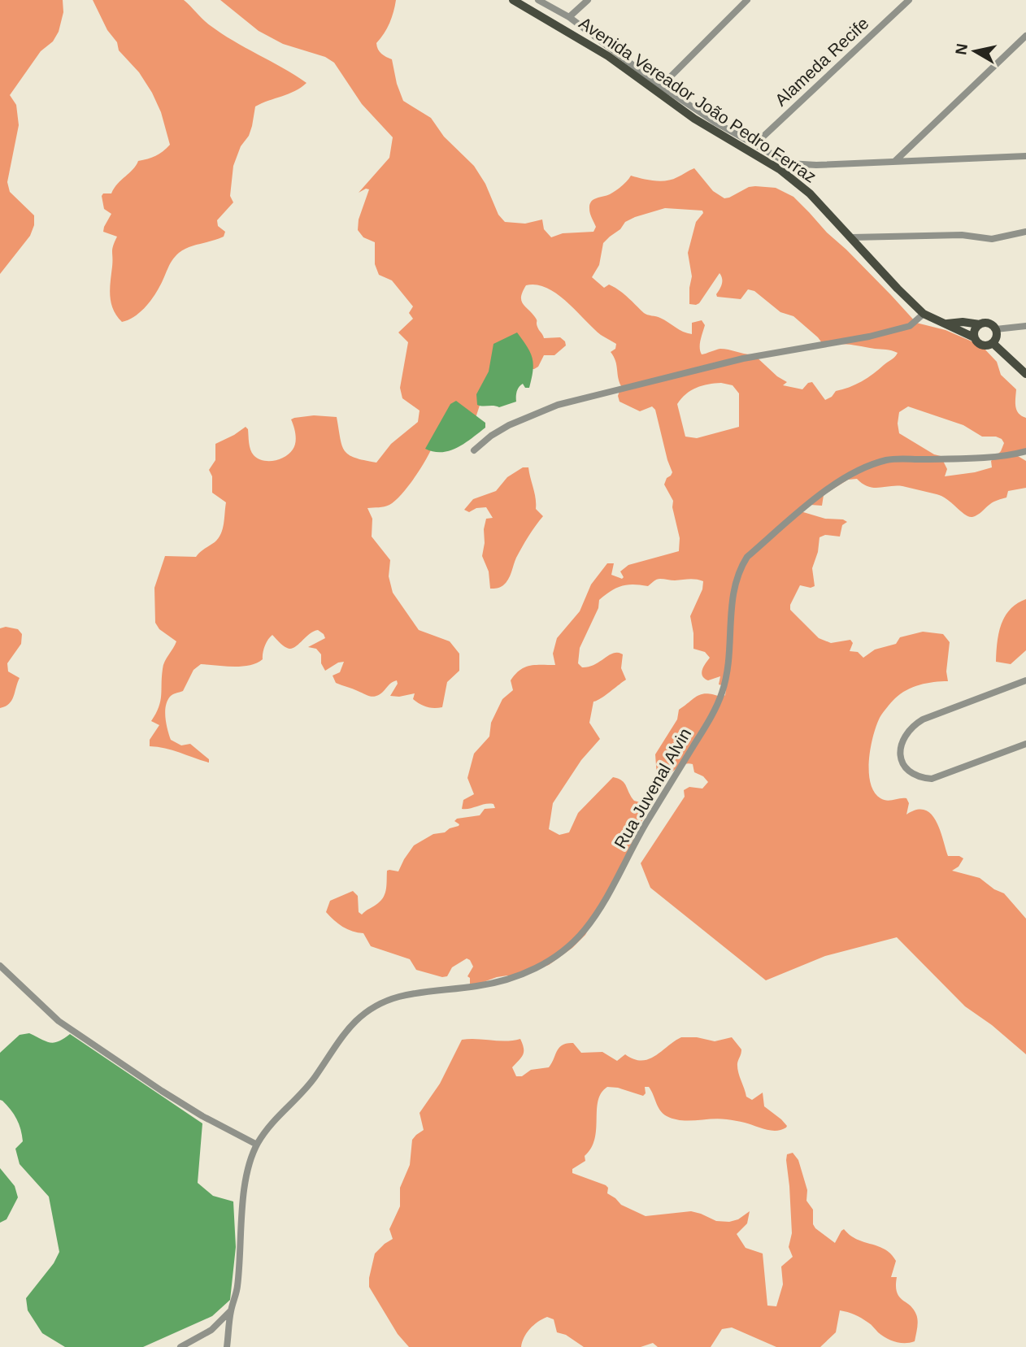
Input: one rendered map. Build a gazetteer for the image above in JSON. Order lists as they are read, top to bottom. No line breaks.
{"streets":{"main road":["Avenida Vereador João Pedro Ferraz"],"street":["Alameda Recife","Rua Juvenal Alvin"]},"north":"left"}
